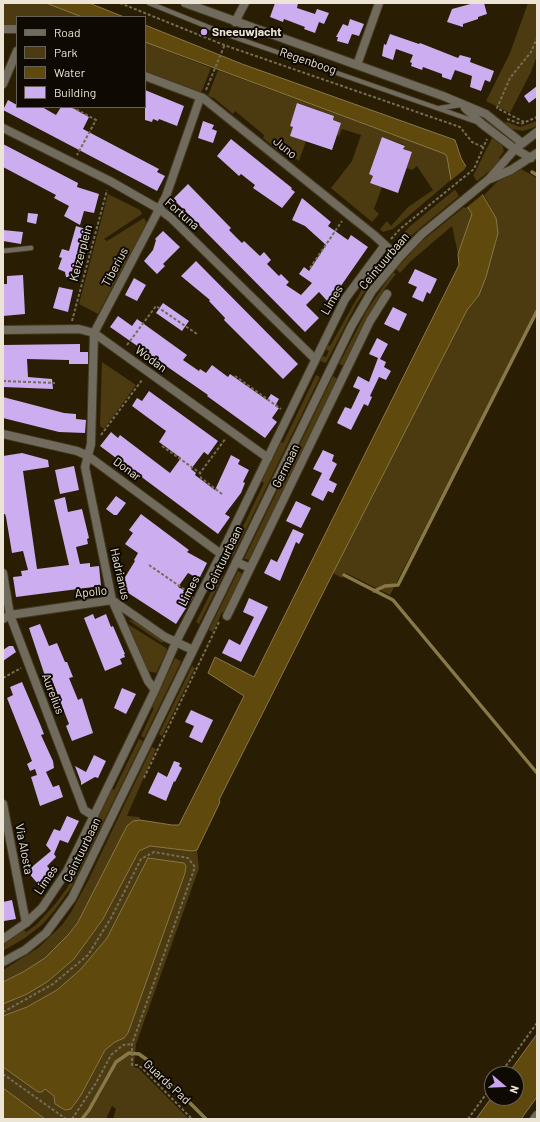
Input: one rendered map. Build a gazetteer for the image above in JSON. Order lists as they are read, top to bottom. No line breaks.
{"streets":{"street":["Regenboog","Juno","Fortuna","Ceintuurbaan","Tiberius","Limes","Wodan","Germaan","Donar","Hadrianus","Apollo","Aurelius","Via Alosta"],"path":["Keizerplein","Guards Pad"]},"crossings":[["Regenboog","Ceintuurbaan"],["Juno","Ceintuurbaan"],["Juno","Tiberius"],["Juno","Limes"],["Fortuna","Keizerplein"],["Fortuna","Tiberius"],["Fortuna","Limes"],["Keizerplein","Wodan"],["Ceintuurbaan","Limes"],["Ceintuurbaan","Apollo"],["Tiberius","Wodan"],["Tiberius","Donar"],["Tiberius","Hadrianus"],["Limes","Wodan"],["Limes","Donar"],["Limes","Hadrianus"],["Limes","Apollo"],["Limes","Aurelius"],["Limes","Via Alosta"],["Donar","Hadrianus"],["Hadrianus","Apollo"],["Apollo","Aurelius"]],"places":["Sneeuwjacht"],"legend":["Road","Park","Water","Building"],"north":"right"}
